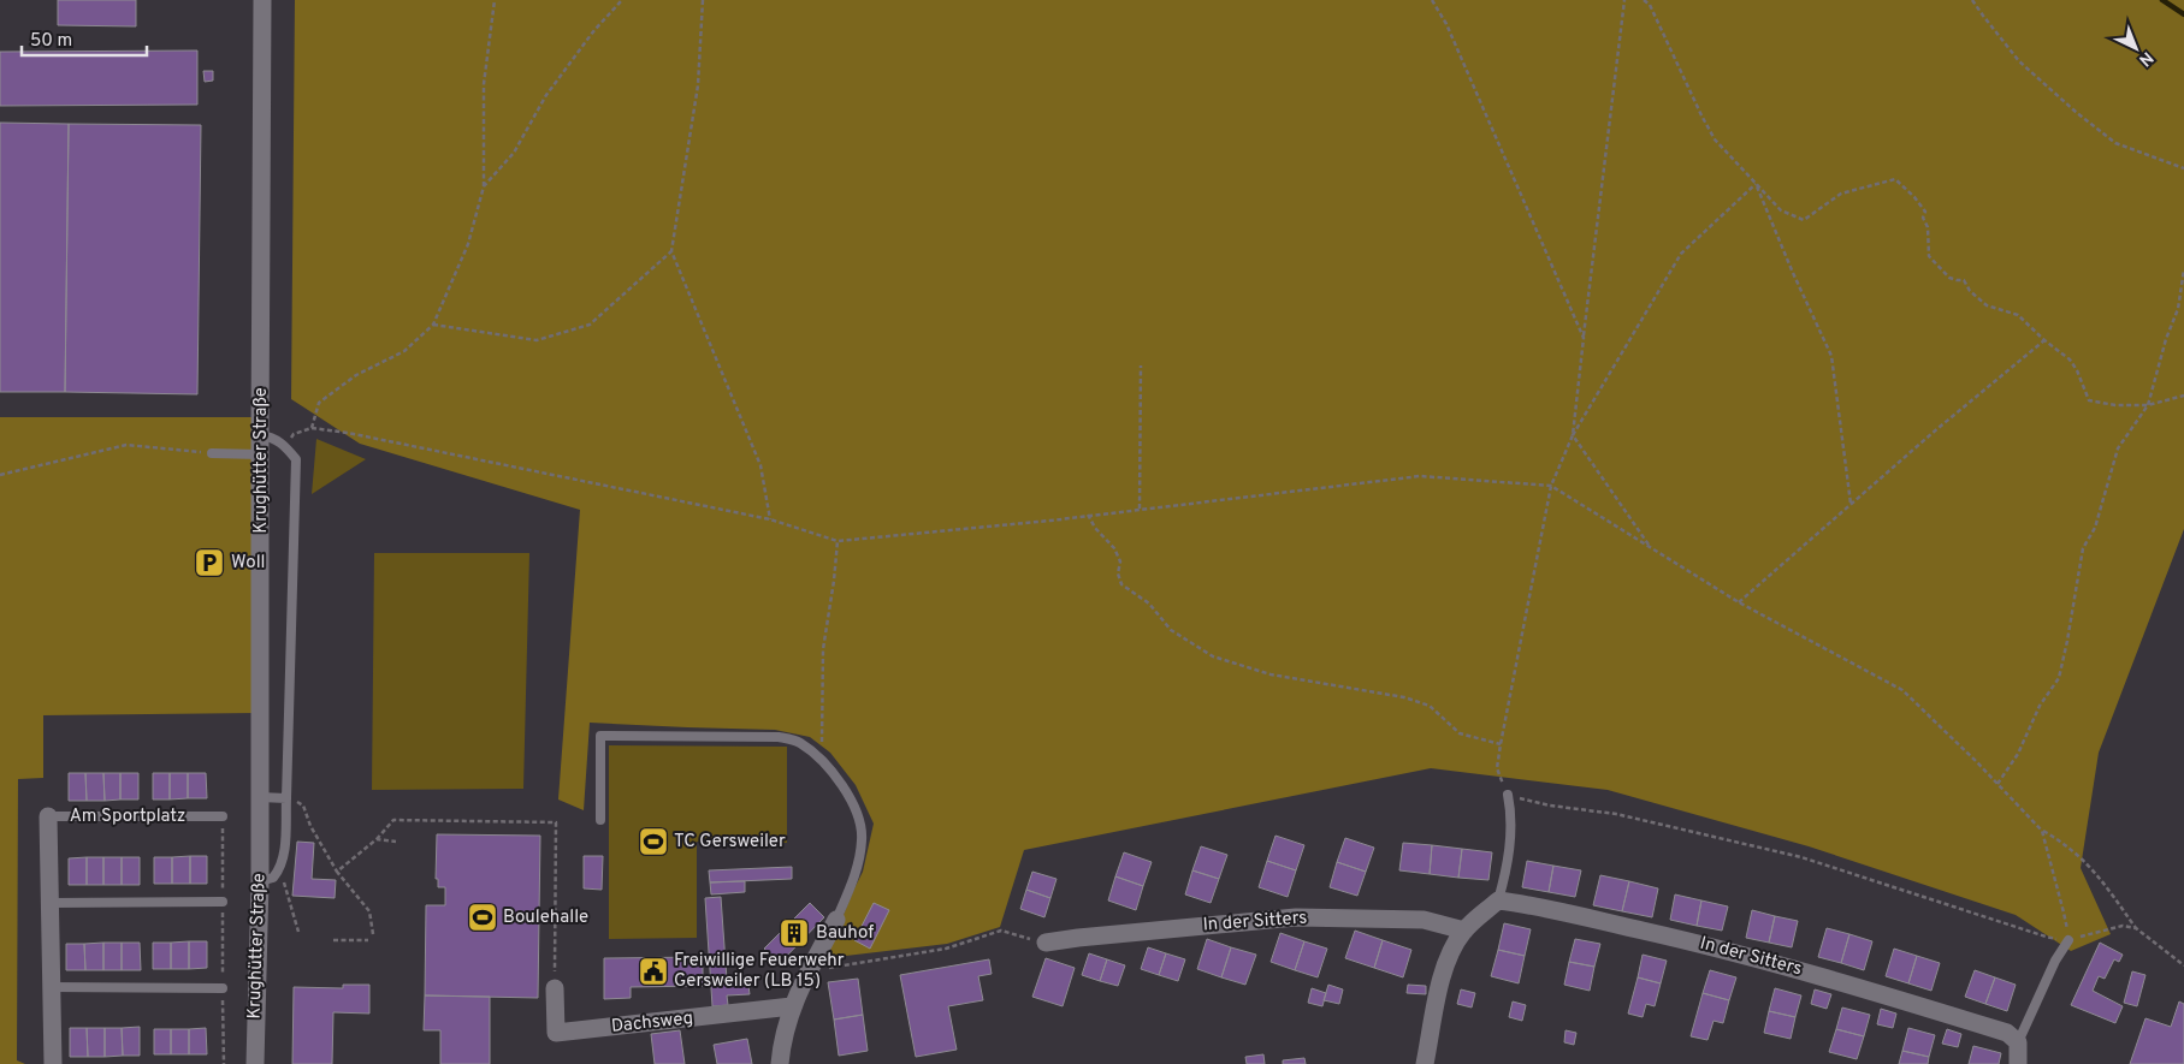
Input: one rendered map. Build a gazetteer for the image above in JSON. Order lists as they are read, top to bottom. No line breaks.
{"streets":{"street":["Krughütter Straße","Am Sportplatz","In der Sitters","Dachsweg"]},"places":{"parking":["Woll"],"sports":["TC Gersweiler","Boulehalle"],"building":["Bauhof"],"public building":["Freiwillige Feuerwehr Gersweiler (LB 15)"]},"scale_bar":"50 m","north":"bottom right"}
